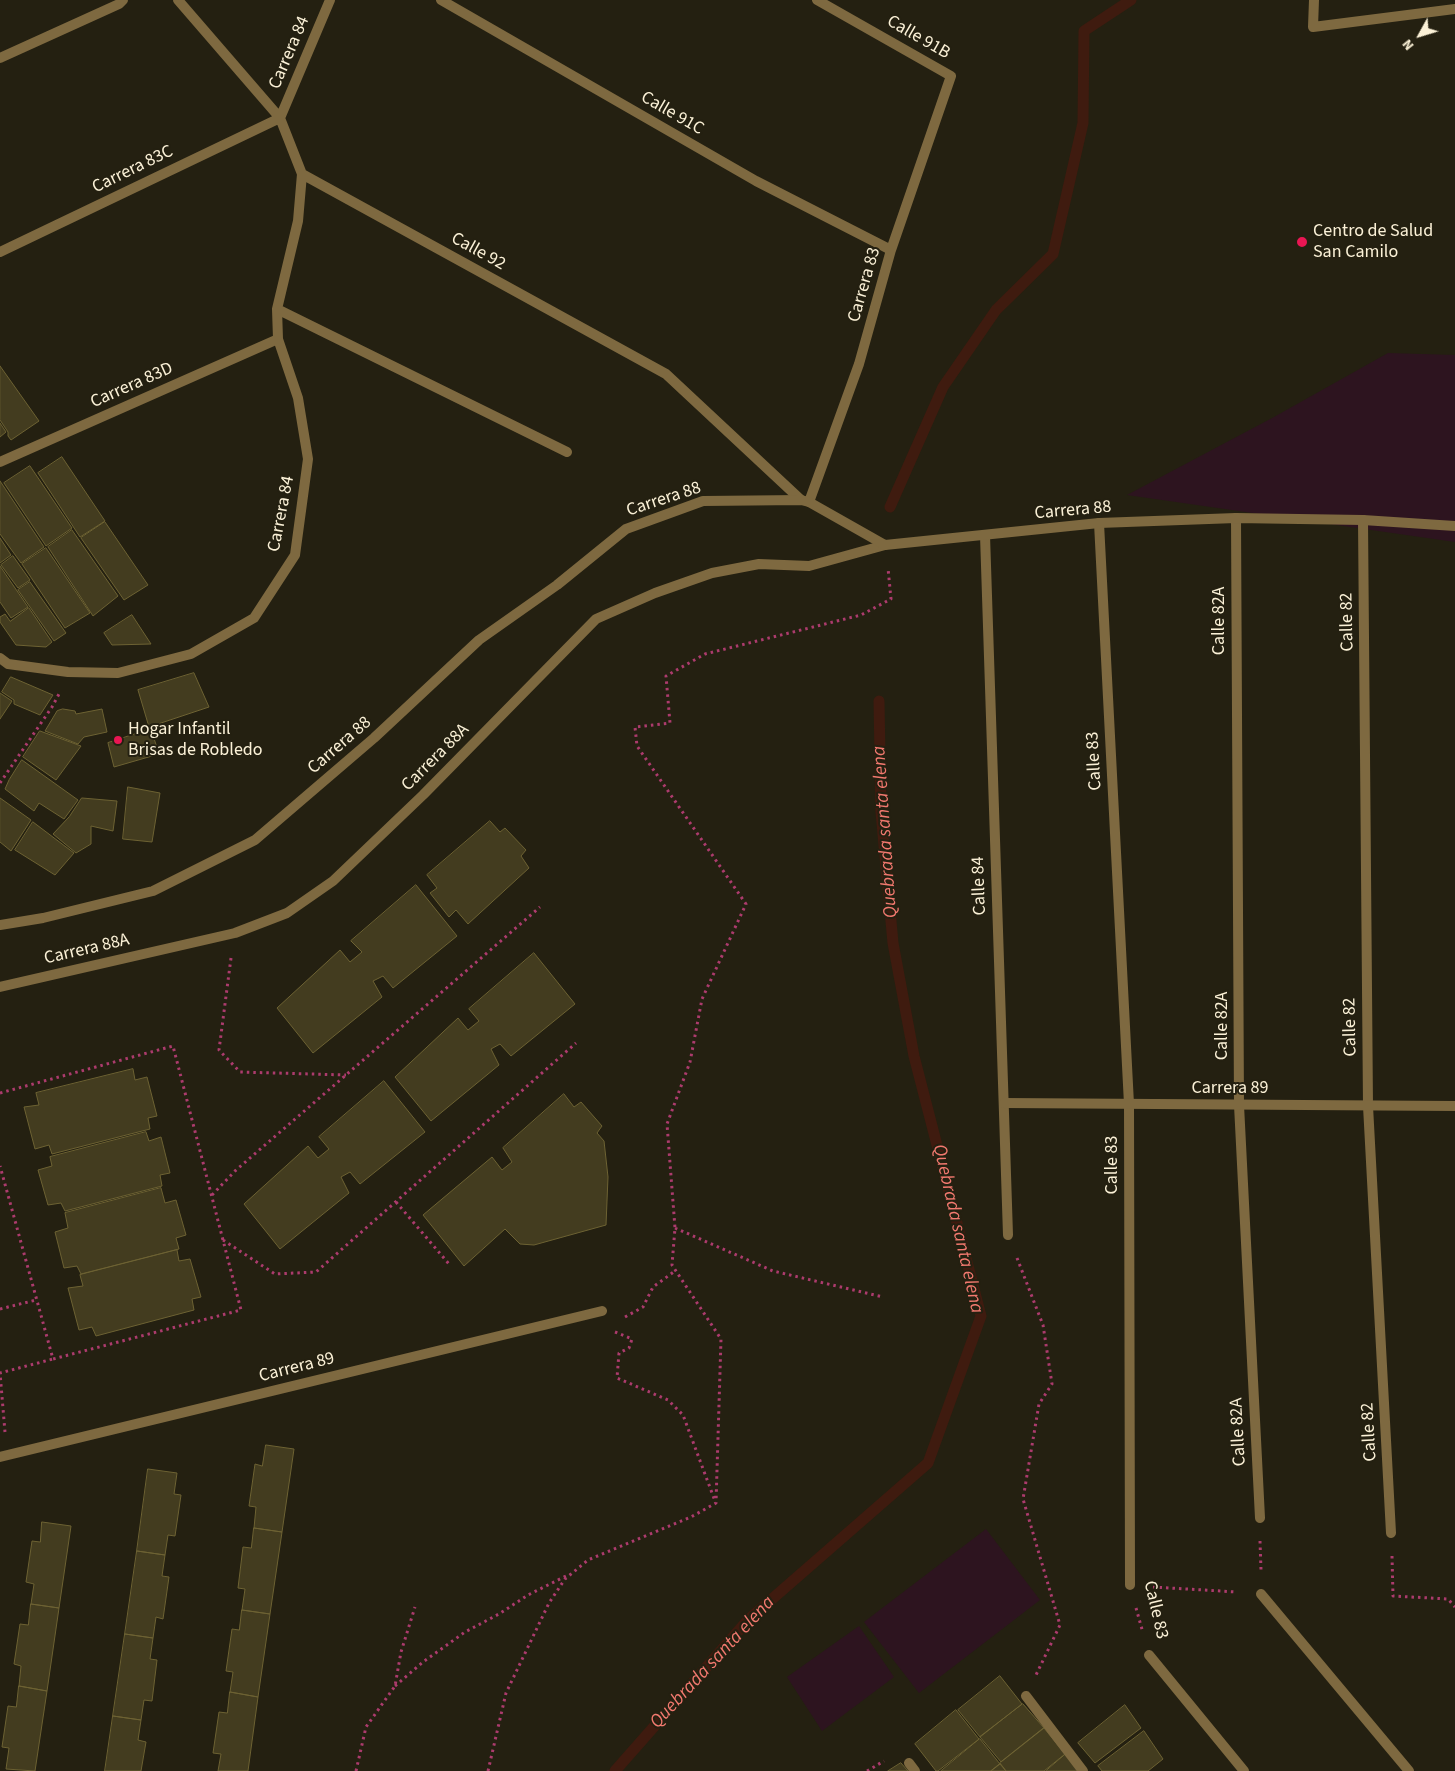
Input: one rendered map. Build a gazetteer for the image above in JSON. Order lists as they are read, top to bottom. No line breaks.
{"streets":{"street":["Calle 91B","Carrera 84","Calle 91C","Carrera 83C","Calle 92","Carrera 83","Carrera 83D","Carrera 88","Calle 82A","Calle 82","Carrera 88A","Calle 83","Calle 84","Carrera 89"]},"crossings":[["Calle 91B","Carrera 83"],["Carrera 84","Carrera 83C"],["Carrera 84","Calle 92"],["Carrera 84","Carrera 83D"],["Calle 91C","Carrera 83"],["Calle 92","Carrera 83"],["Calle 92","Carrera 88"],["Carrera 83","Carrera 88"],["Carrera 88","Calle 82A"],["Carrera 88","Calle 82"],["Carrera 88","Carrera 88A"],["Carrera 88","Calle 83"],["Carrera 88","Calle 84"],["Calle 82A","Carrera 89"],["Calle 82","Carrera 89"],["Calle 83","Carrera 89"],["Calle 84","Carrera 89"]],"water":["Quebrada santa elena"],"places":["Centro de Salud San Camilo","Hogar Infantil Brisas de Robledo"],"north":"bottom left"}
